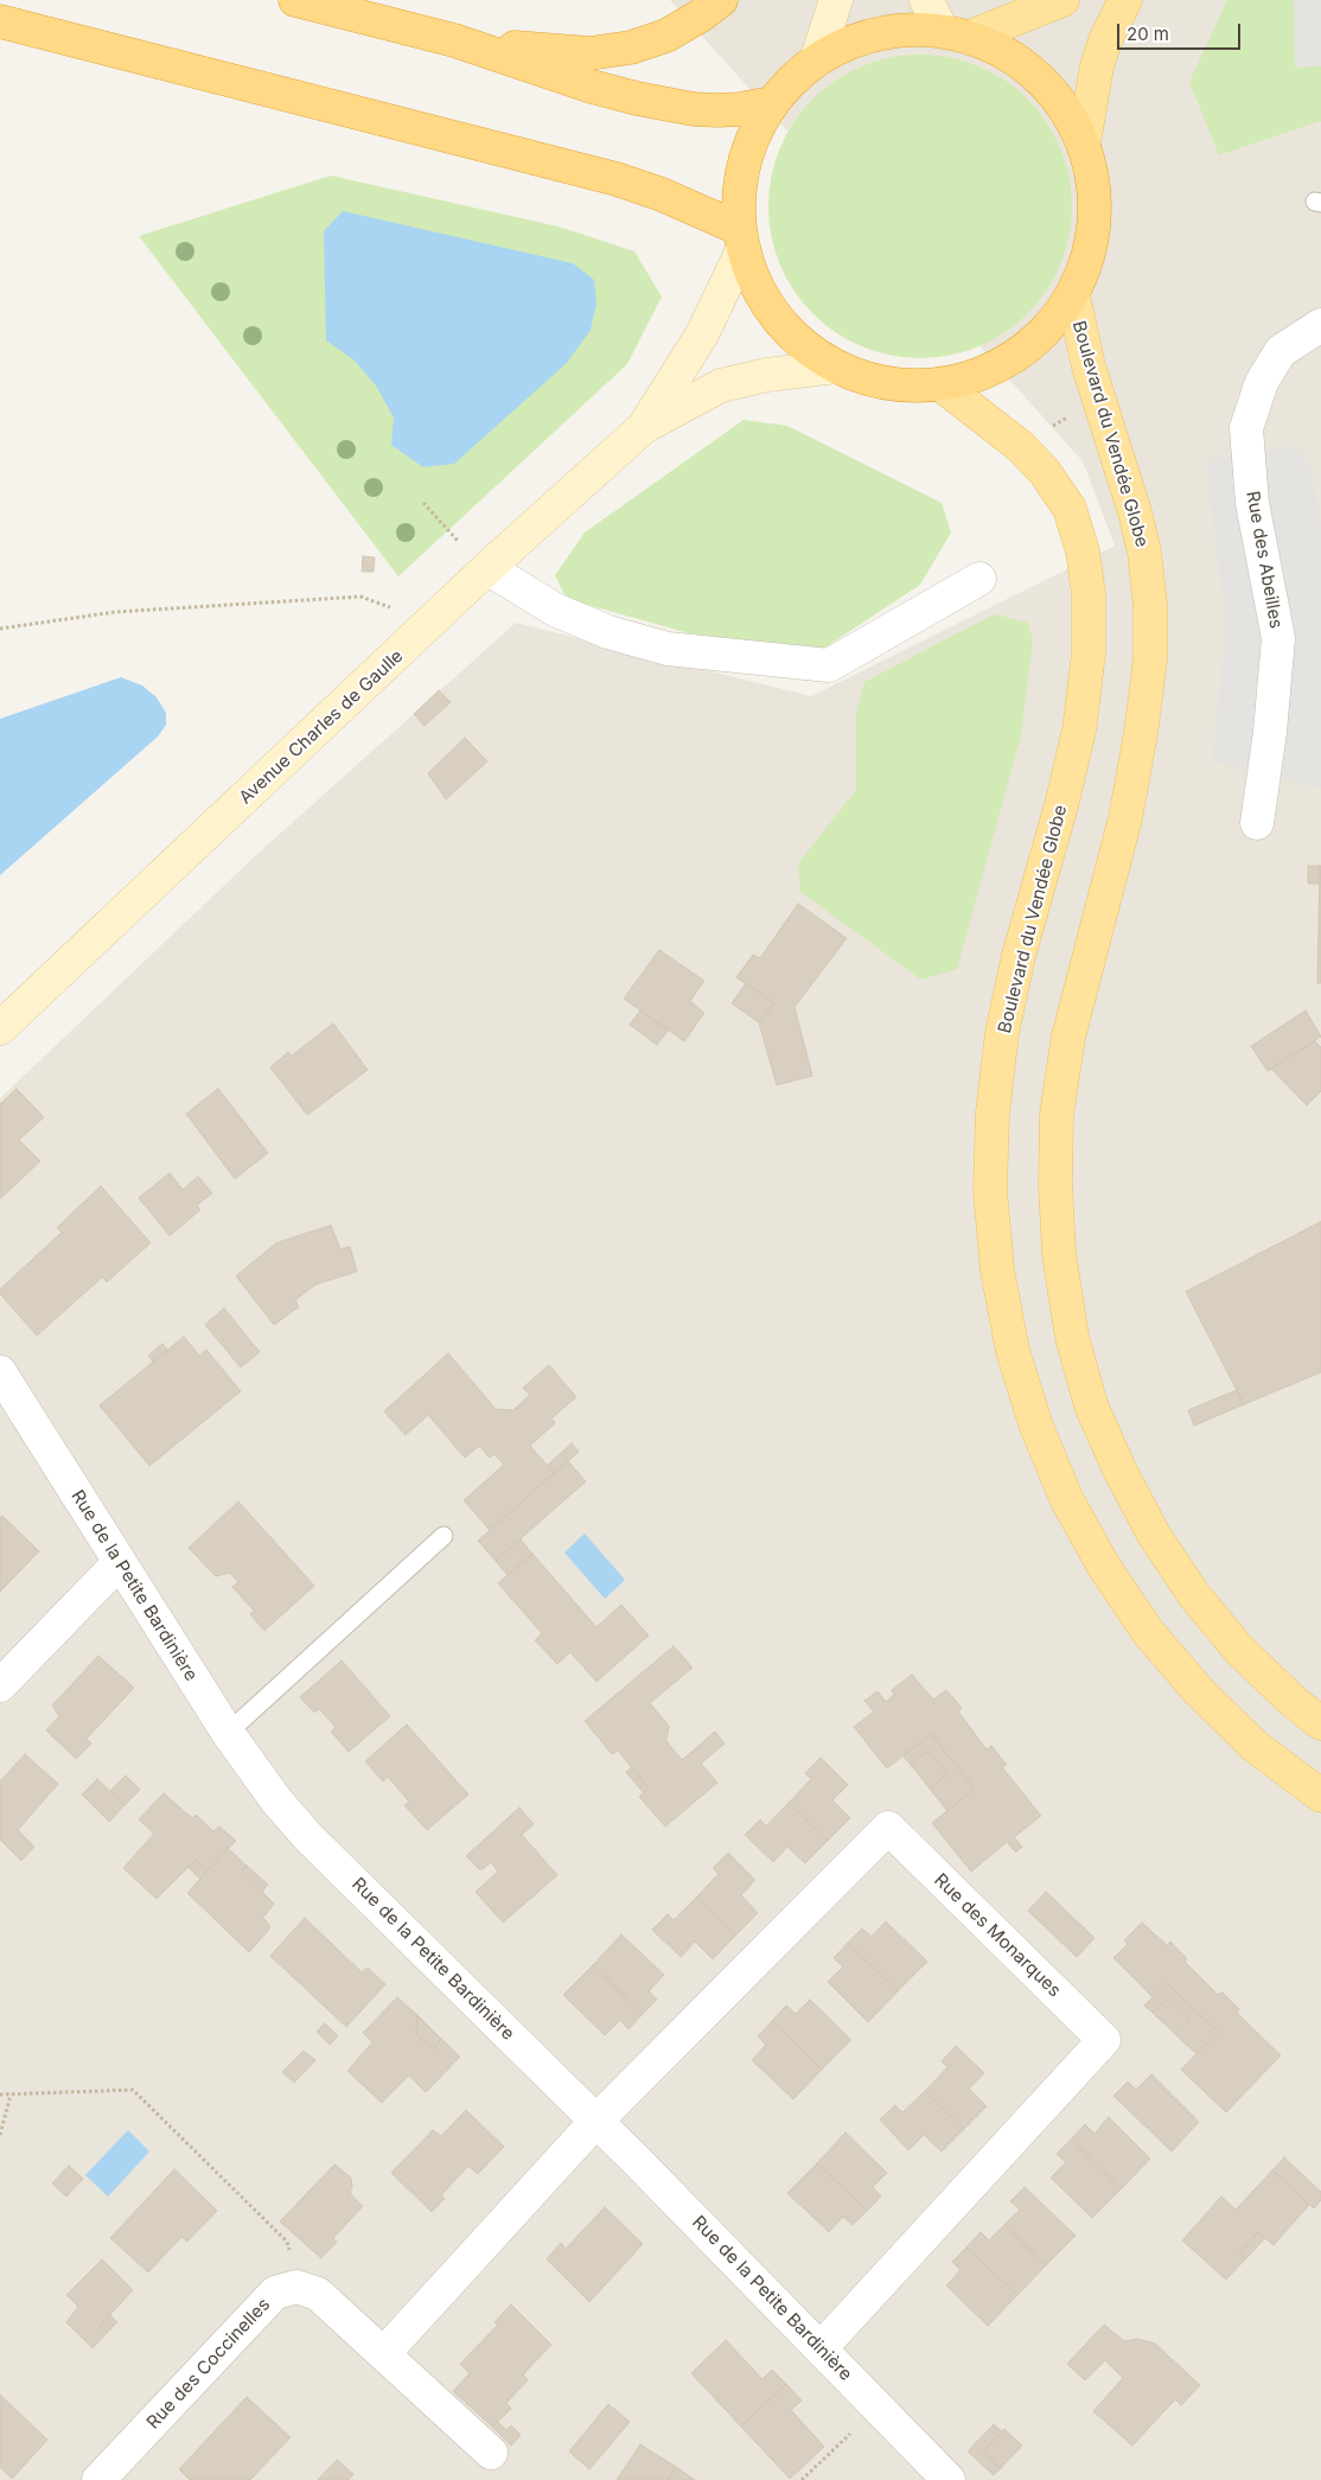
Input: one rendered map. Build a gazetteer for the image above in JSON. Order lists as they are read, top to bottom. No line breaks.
{"streets":{"main road":["Boulevard du Vendée Globe","Avenue Charles de Gaulle"],"street":["Rue des Abeilles","Rue de la Petite Bardinière","Rue des Monarques","Rue des Coccinelles"]},"crossings":[["Rue de la Petite Bardinière","Rue des Monarques"]],"scale_bar":"20 m"}
